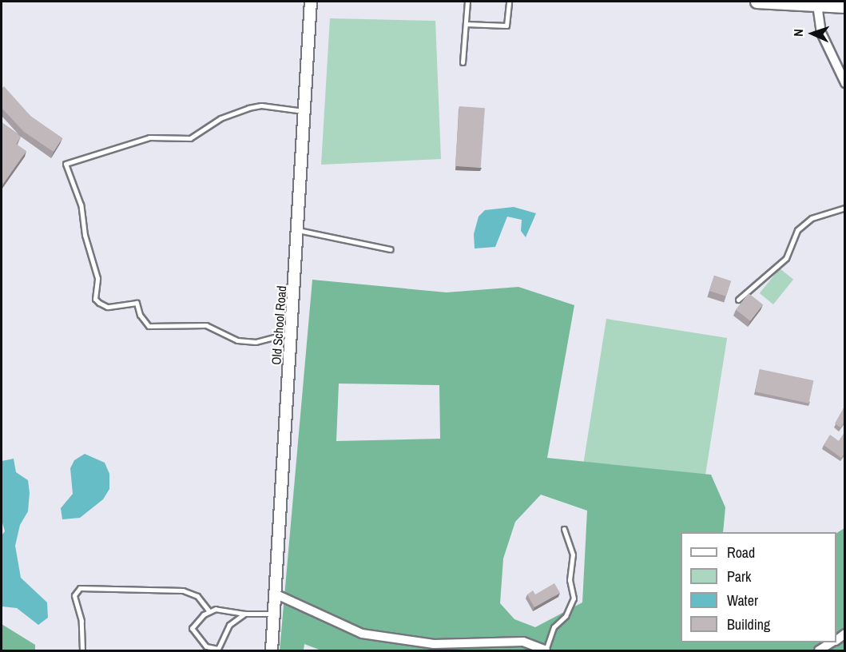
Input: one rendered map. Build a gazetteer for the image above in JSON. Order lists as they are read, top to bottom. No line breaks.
{"streets":{"street":["Old School Road"]},"legend":["Road","Park","Water","Building"],"north":"left"}
